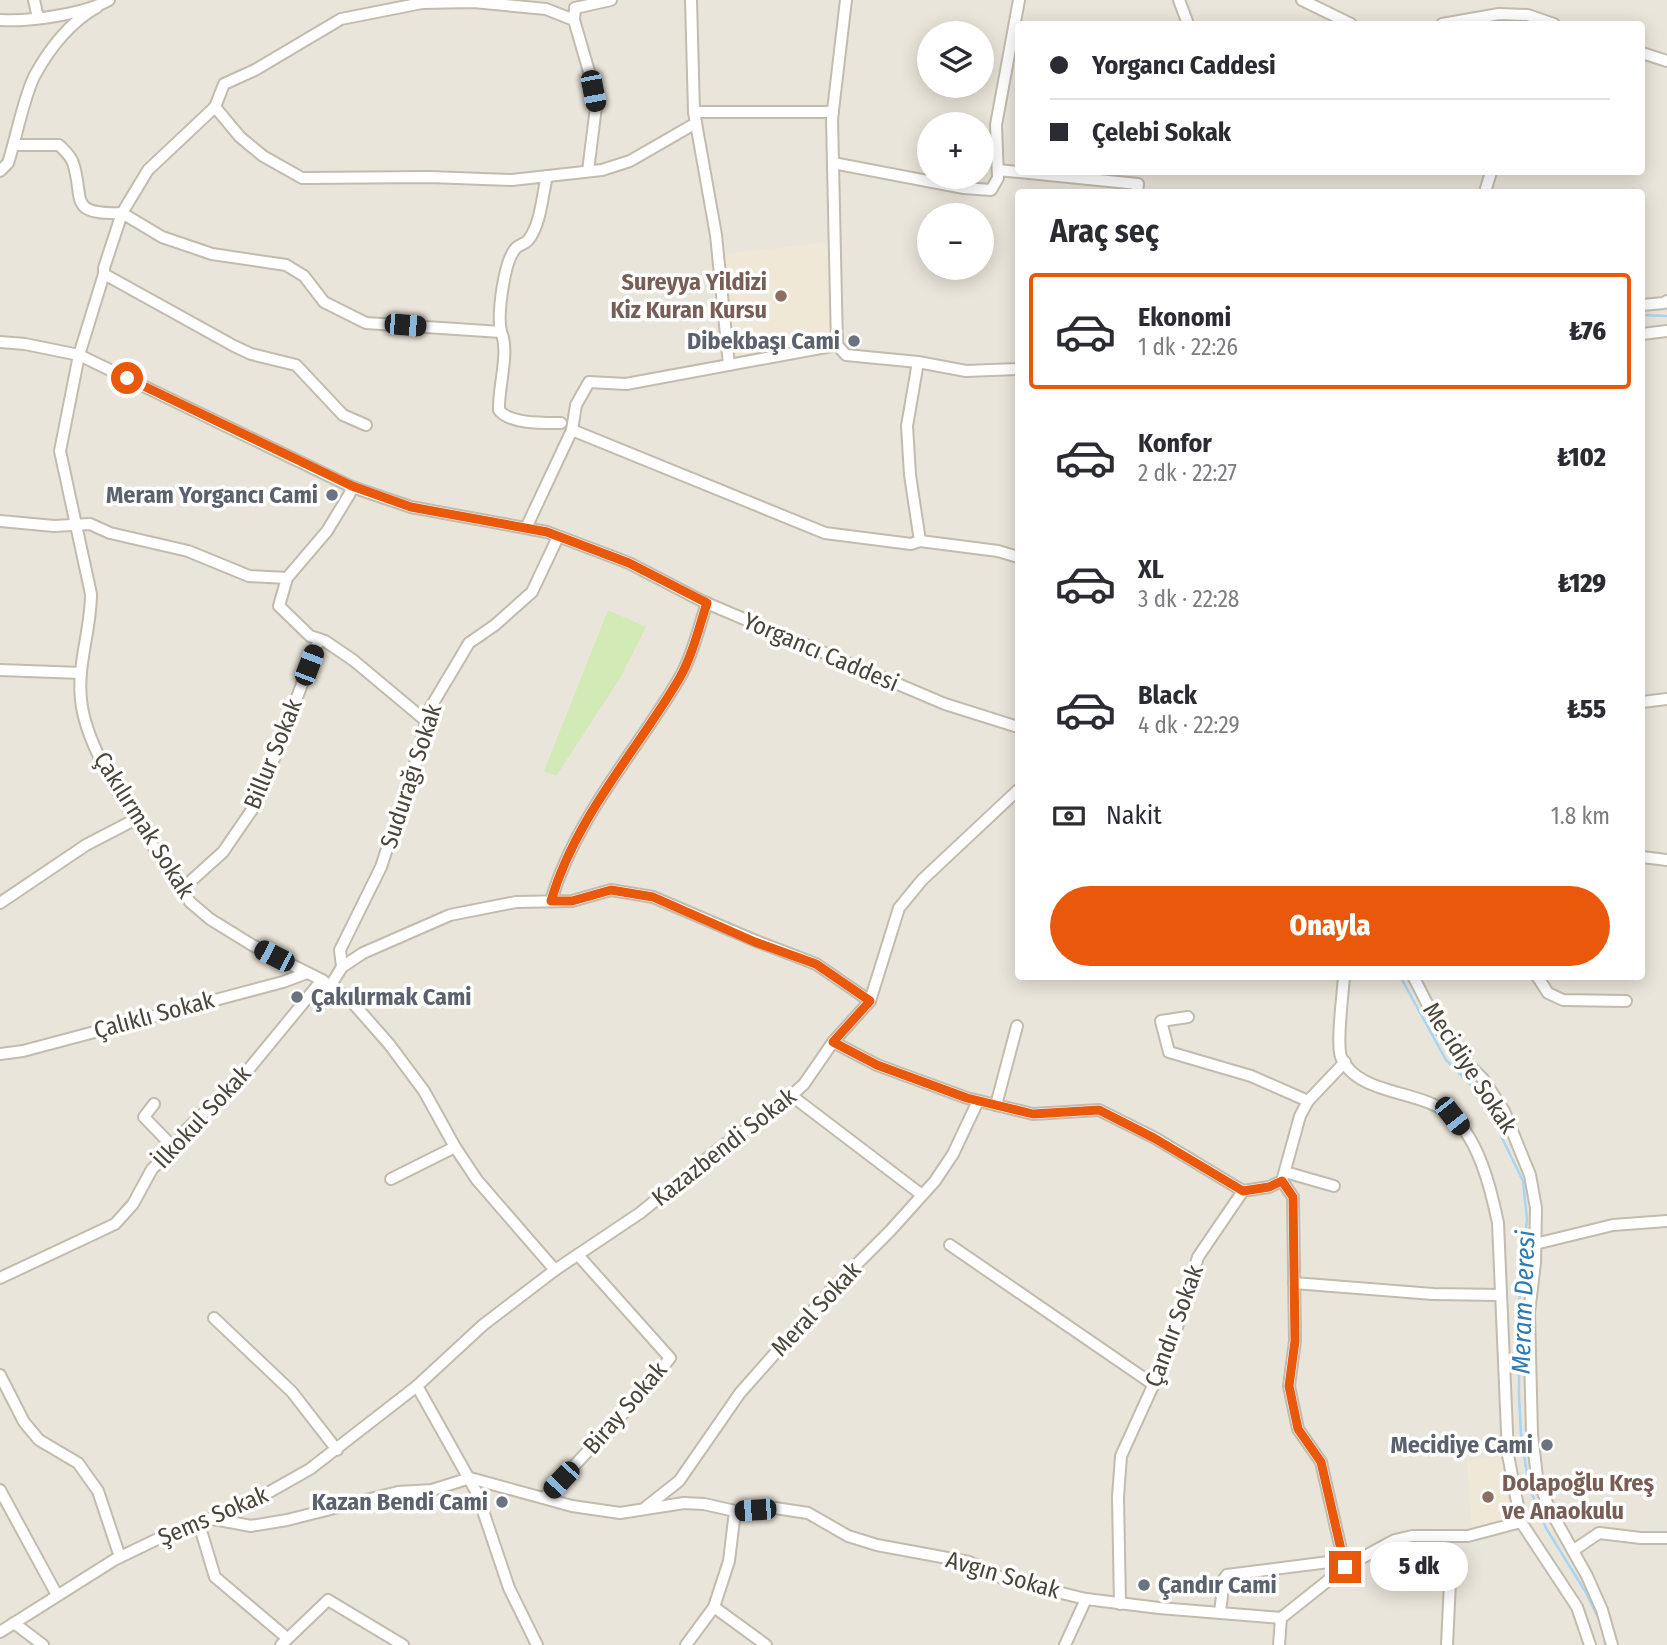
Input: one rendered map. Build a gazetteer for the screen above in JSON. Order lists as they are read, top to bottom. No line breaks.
{"streets":{"street":["Yorgancı Caddesi","Billur Sokak","Sudurağı Sokak","Çakılırmak Sokak","Çalıklı Sokak","Mecidiye Sokak","İlkokul Sokak","Kazazbendi Sokak","Meral Sokak","Çandır Sokak","Biray Sokak","Şems Sokak","Avgın Sokak"]},"crossings":[["Yorgancı Caddesi","Sudurağı Sokak"],["Yorgancı Caddesi","Çakılırmak Sokak"],["Billur Sokak","Çakılırmak Sokak"],["Sudurağı Sokak","İlkokul Sokak"],["Çakılırmak Sokak","Çalıklı Sokak"],["Çakılırmak Sokak","İlkokul Sokak"],["Çakılırmak Sokak","Kazazbendi Sokak"],["Kazazbendi Sokak","Biray Sokak"],["Kazazbendi Sokak","Şems Sokak"],["Meral Sokak","Avgın Sokak"],["Çandır Sokak","Avgın Sokak"],["Biray Sokak","Avgın Sokak"]],"water":["Meram Deresi"],"places":["Sureyya Yildizi Kiz Kuran Kursu","Dibekbaşı Cami","Meram Yorgancı Cami","Çakılırmak Cami","Mecidiye Cami","Dolapoğlu Kreş ve Anaokulu","Kazan Bendi Cami","Çandır Cami"],"page":{"map_buttons":["+","−"],"banner":["Yorgancı Caddesi","Çelebi Sokak"],"heading":"Araç seç","list":[{"name":"Ekonomi","note":"1 dk · 22:26","value":"₺76"},{"name":"Konfor","note":"2 dk · 22:27","value":"₺102"},{"name":"XL","note":"3 dk · 22:28","value":"₺129"},{"name":"Black","note":"4 dk · 22:29","value":"₺55"}],"pay":["Nakit","1.8 km"],"buttons":"Onayla","bubble":"5 dk"}}
